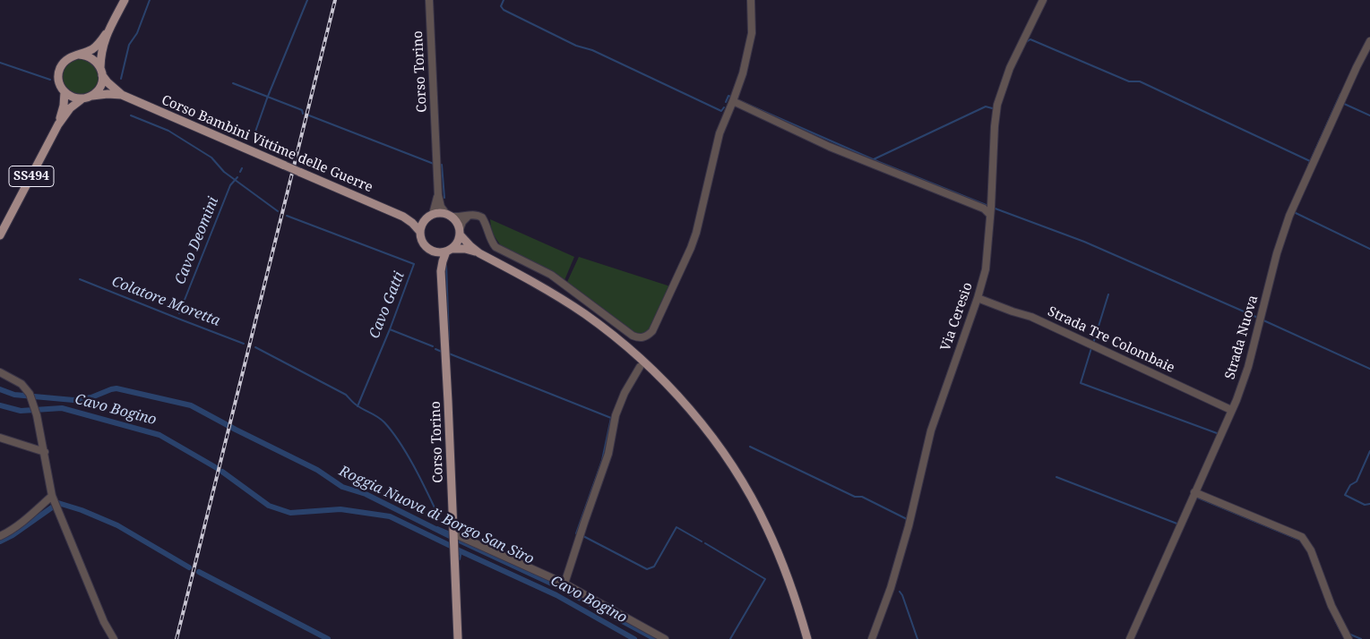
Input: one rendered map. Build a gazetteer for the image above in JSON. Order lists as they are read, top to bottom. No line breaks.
{"streets":{"main road":["Corso Torino","Corso Bambini Vittime delle Guerre","SS494"],"street":["Via Ceresio","Strada Nuova","Strada Tre Colombaie"]},"crossings":[["Corso Bambini Vittime delle Guerre","SS494"],["Via Ceresio","Strada Tre Colombaie"],["Strada Nuova","Strada Tre Colombaie"]],"water":["Cavo Deomini","Colatore Moretta","Cavo Gatti","Cavo Bogino","Roggia Nuova di Borgo San Siro"]}
